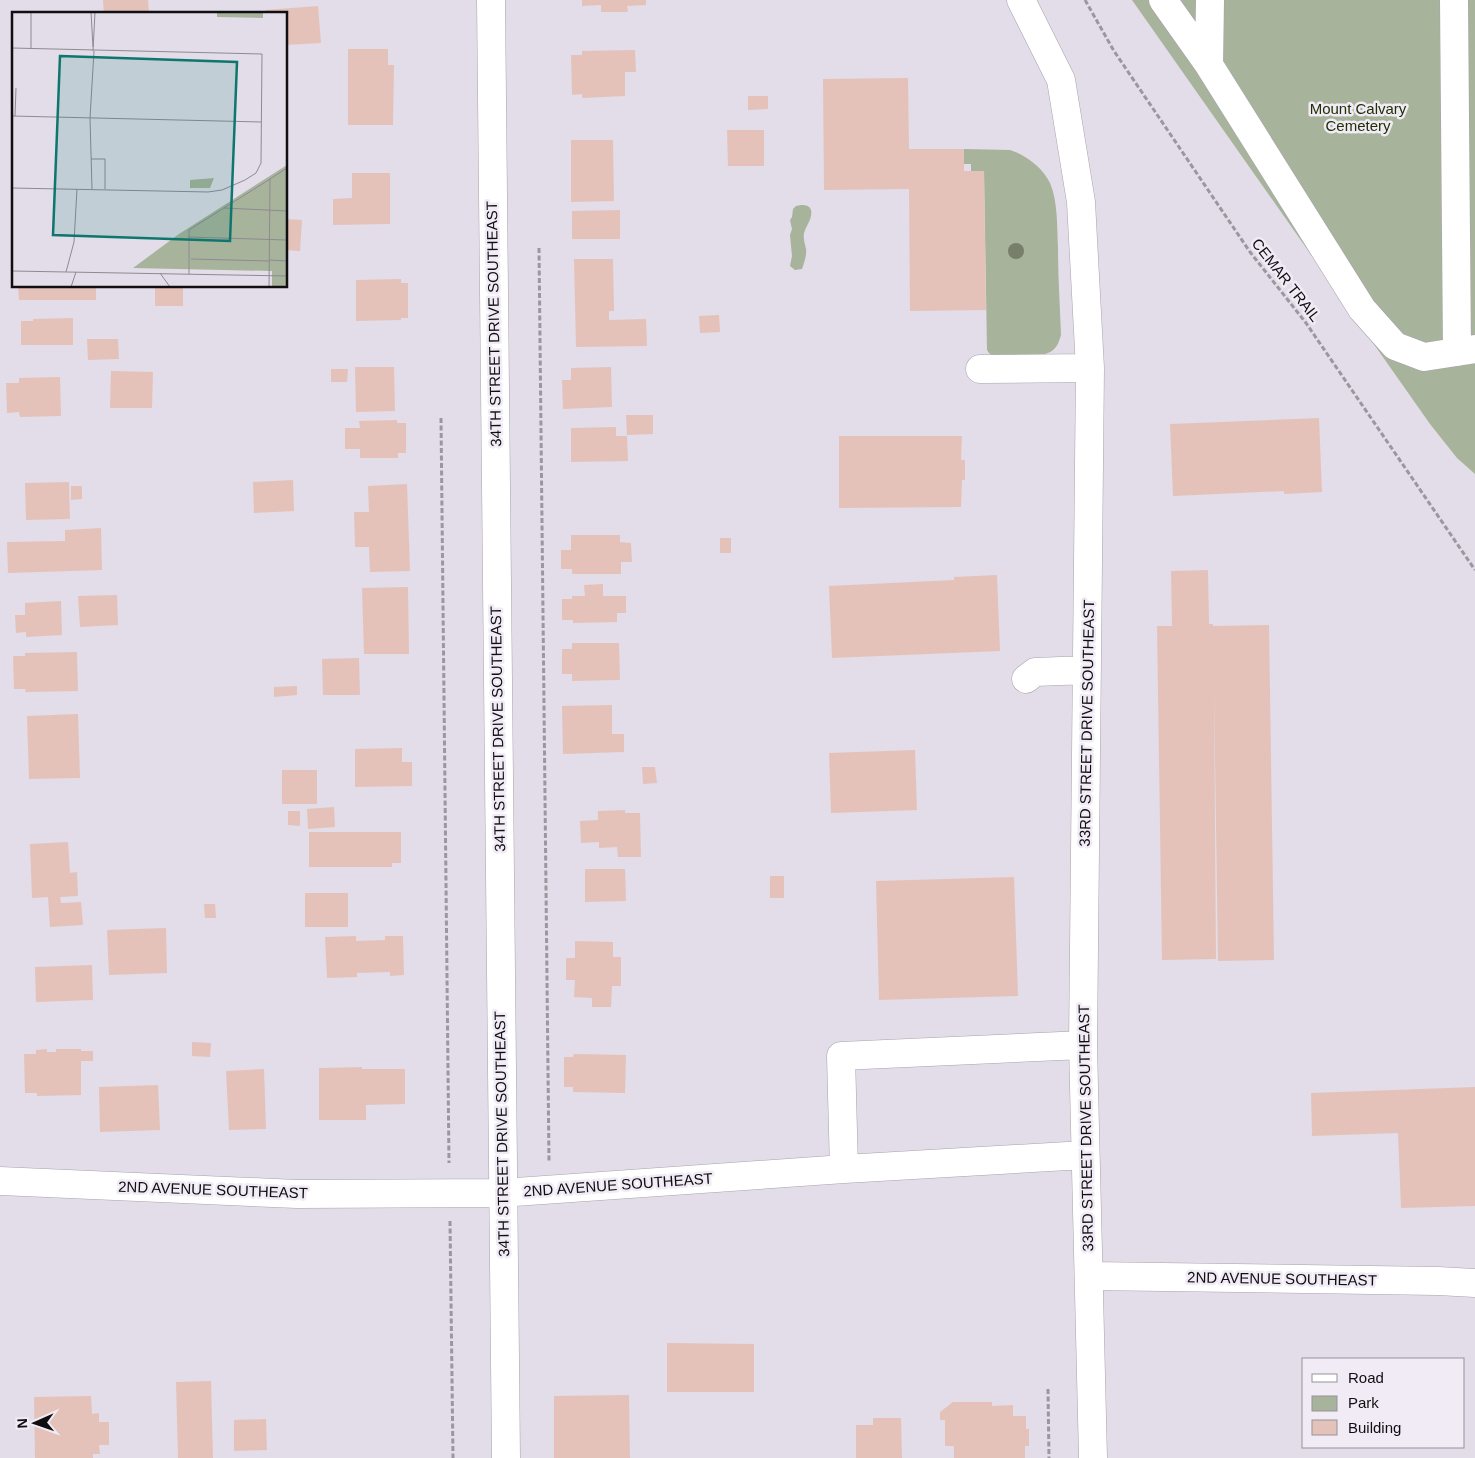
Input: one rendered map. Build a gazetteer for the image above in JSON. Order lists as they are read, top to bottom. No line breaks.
{"streets":{"street":["34TH STREET DRIVE SOUTHEAST","33RD STREET DRIVE SOUTHEAST","2ND AVENUE SOUTHEAST"],"path":["CEMAR TRAIL"]},"crossings":[["34TH STREET DRIVE SOUTHEAST","2ND AVENUE SOUTHEAST"],["33RD STREET DRIVE SOUTHEAST","2ND AVENUE SOUTHEAST"]],"parks":["Mount Calvary Cemetery"],"legend":["Road","Park","Building"],"north":"left"}
